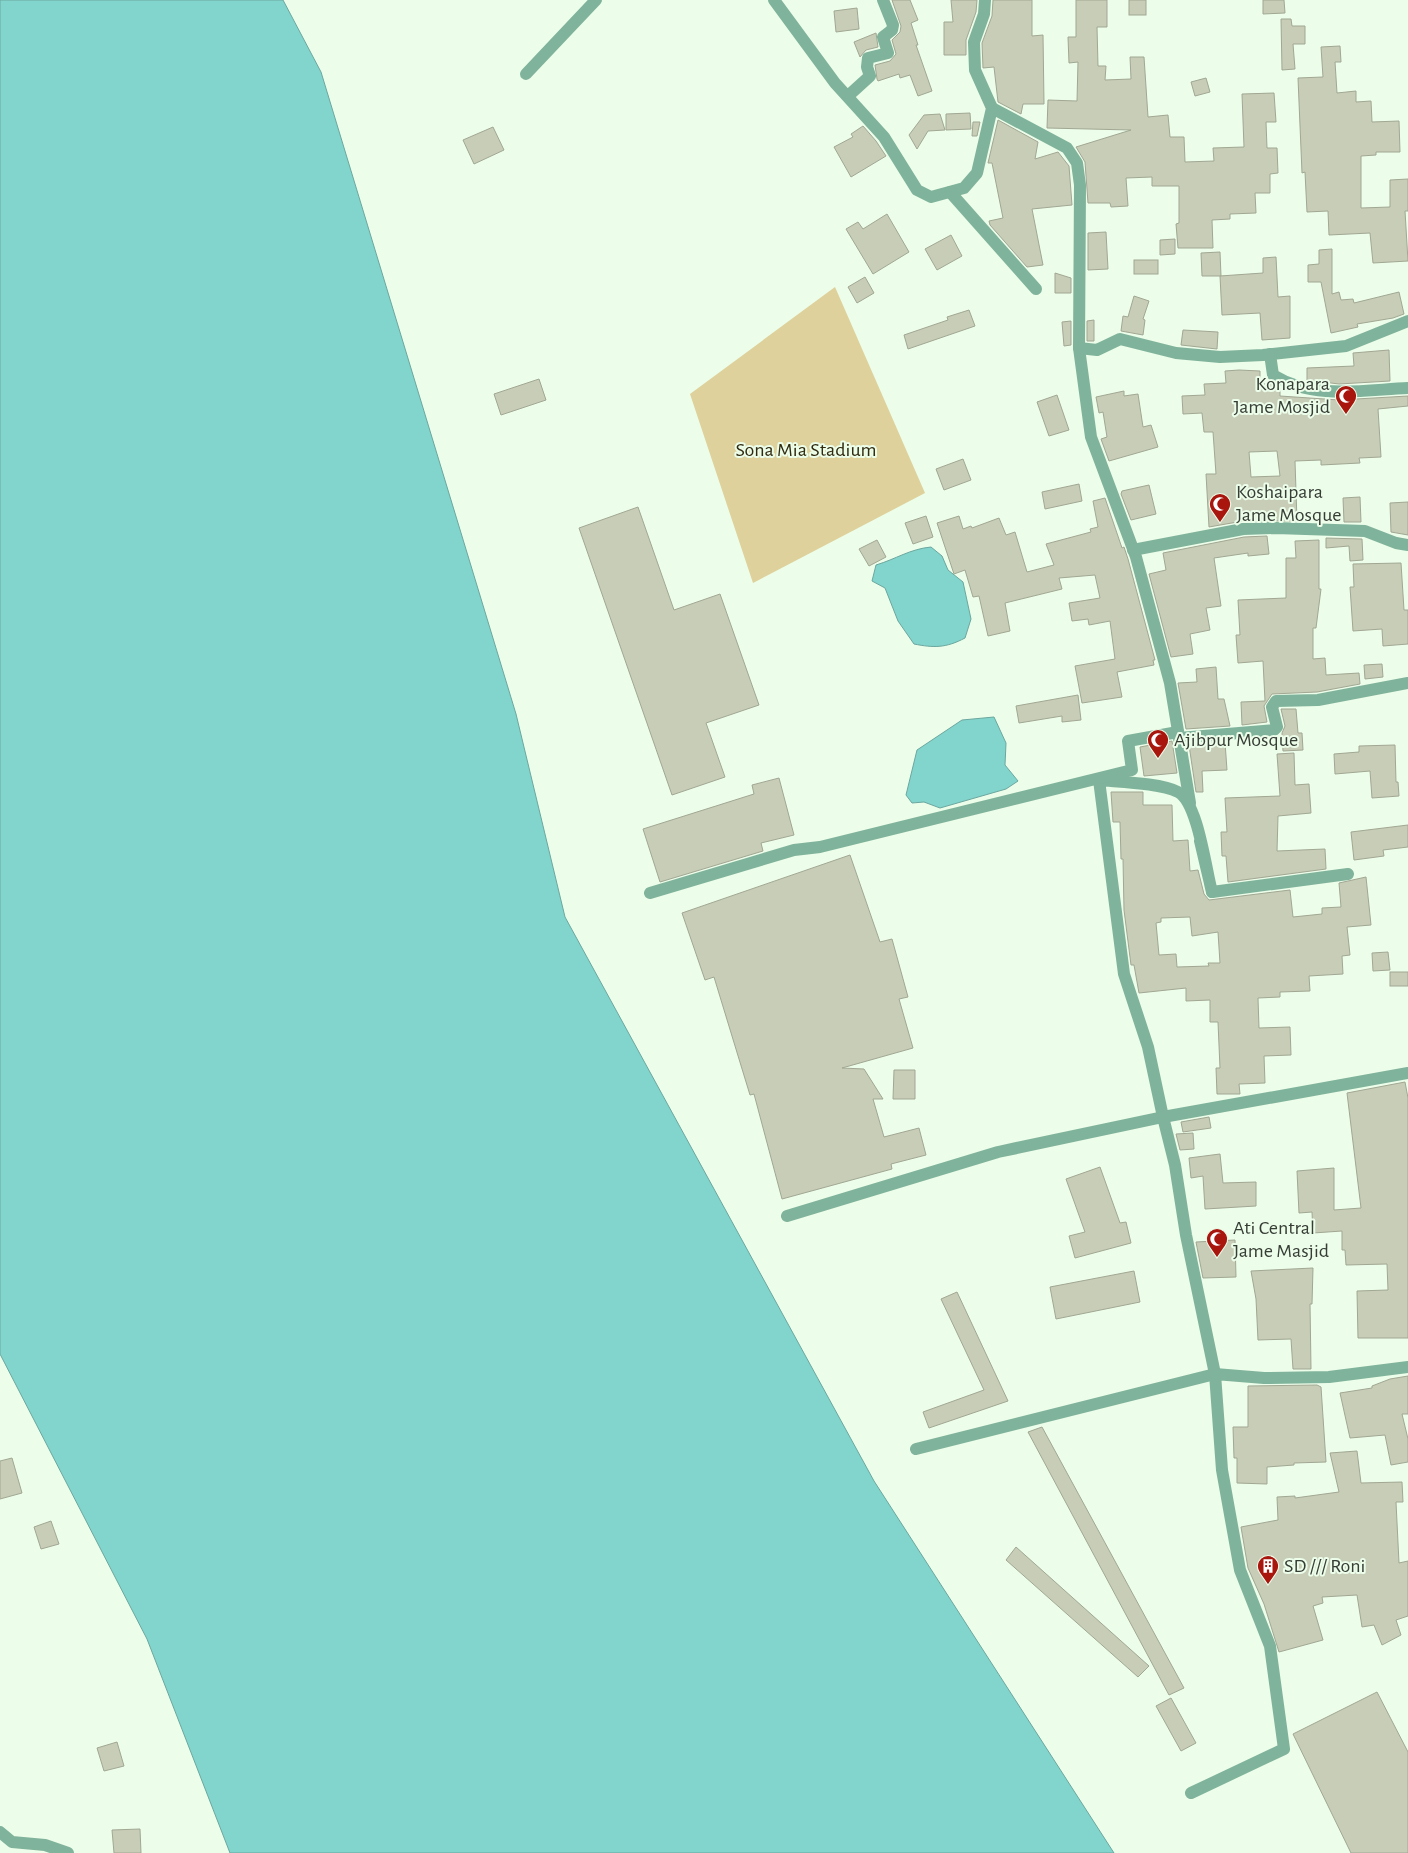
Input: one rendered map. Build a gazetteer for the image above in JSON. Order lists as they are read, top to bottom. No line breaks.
{"parks":["Sona Mia Stadium"],"places":{"mosque":["Konapara Jame Mosjid","Koshaipara Jame Mosque","Ajibpur Mosque","Ati Central Jame Masjid"],"building":["SD /// Roni"]}}
